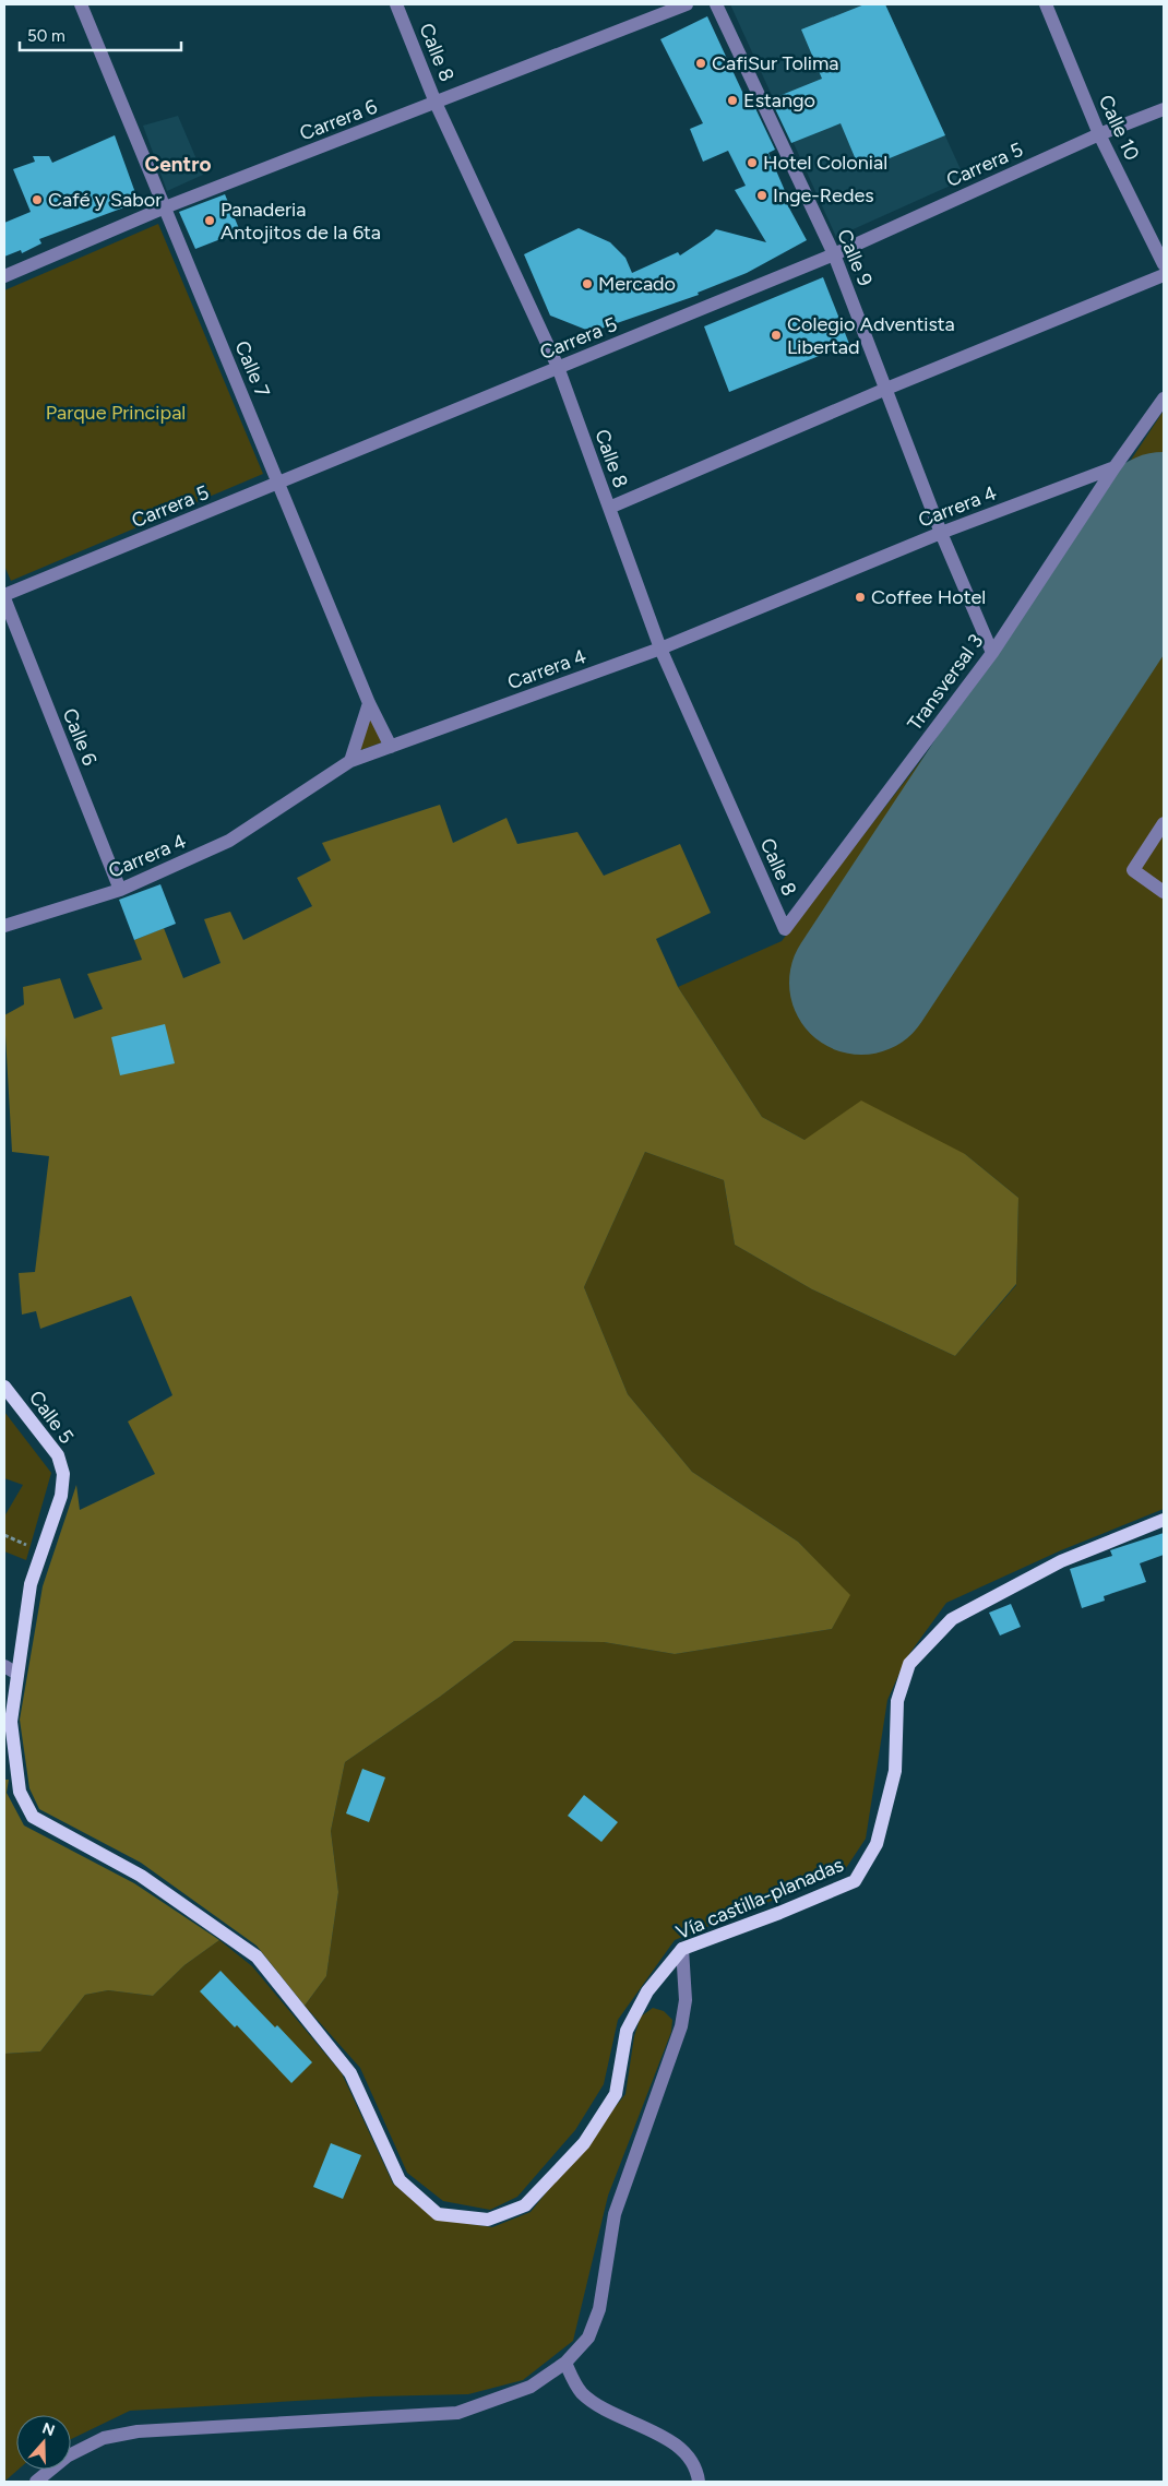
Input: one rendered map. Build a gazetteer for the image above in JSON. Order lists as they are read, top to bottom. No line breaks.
{"streets":{"main road":["Calle 5","Vía castilla-planadas"],"street":["Calle 8","Carrera 6","Calle 10","Carrera 5","Calle 9","Calle 7","Carrera 4","Transversal 3","Calle 6"]},"crossings":[["Calle 8","Carrera 6"],["Calle 8","Carrera 5"],["Calle 8","Carrera 4"],["Calle 8","Transversal 3"],["Carrera 6","Calle 7"],["Calle 10","Carrera 5"],["Carrera 5","Calle 9"],["Carrera 5","Calle 7"],["Carrera 5","Calle 6"],["Calle 9","Carrera 4"],["Calle 9","Transversal 3"],["Calle 7","Carrera 4"],["Carrera 4","Transversal 3"],["Carrera 4","Calle 6"],["Calle 5","Vía castilla-planadas"]],"districts":["Centro"],"parks":["Parque Principal"],"places":["CafiSur Tolima","Estango","Hotel Colonial","Inge-Redes","Café y Sabor","Panaderia Antojitos de la 6ta","Mercado","Colegio Adventista Libertad","Coffee Hotel"],"scale_bar":"50 m","north":"top"}
